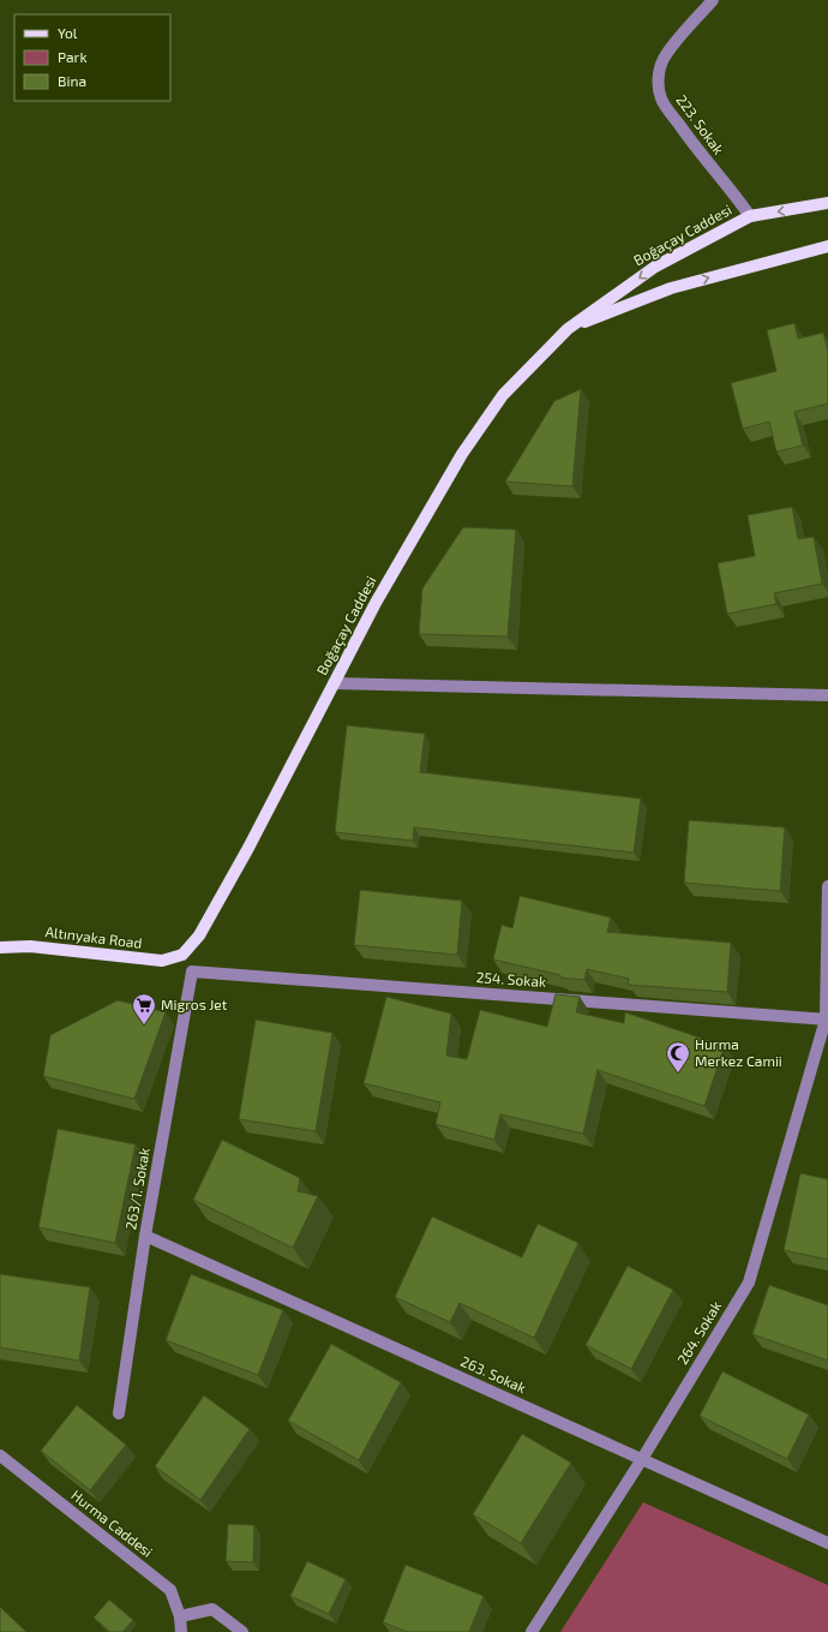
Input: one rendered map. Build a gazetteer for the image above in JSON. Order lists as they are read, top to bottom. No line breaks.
{"streets":{"main road":["Boğaçay Caddesi","Altınyaka Road"],"street":["223. Sokak","254. Sokak","263/1. Sokak","264. Sokak","263. Sokak","Hurma Caddesi"]},"crossings":[["223. Sokak","Boğaçay Caddesi"],["Boğaçay Caddesi","Altınyaka Road"],["254. Sokak","263/1. Sokak"],["254. Sokak","264. Sokak"],["263/1. Sokak","263. Sokak"],["264. Sokak","263. Sokak"]],"places":{"supermarket":["Migros Jet"],"mosque":["Hurma Merkez Camii"]},"legend":["Yol","Park","Bina"]}
